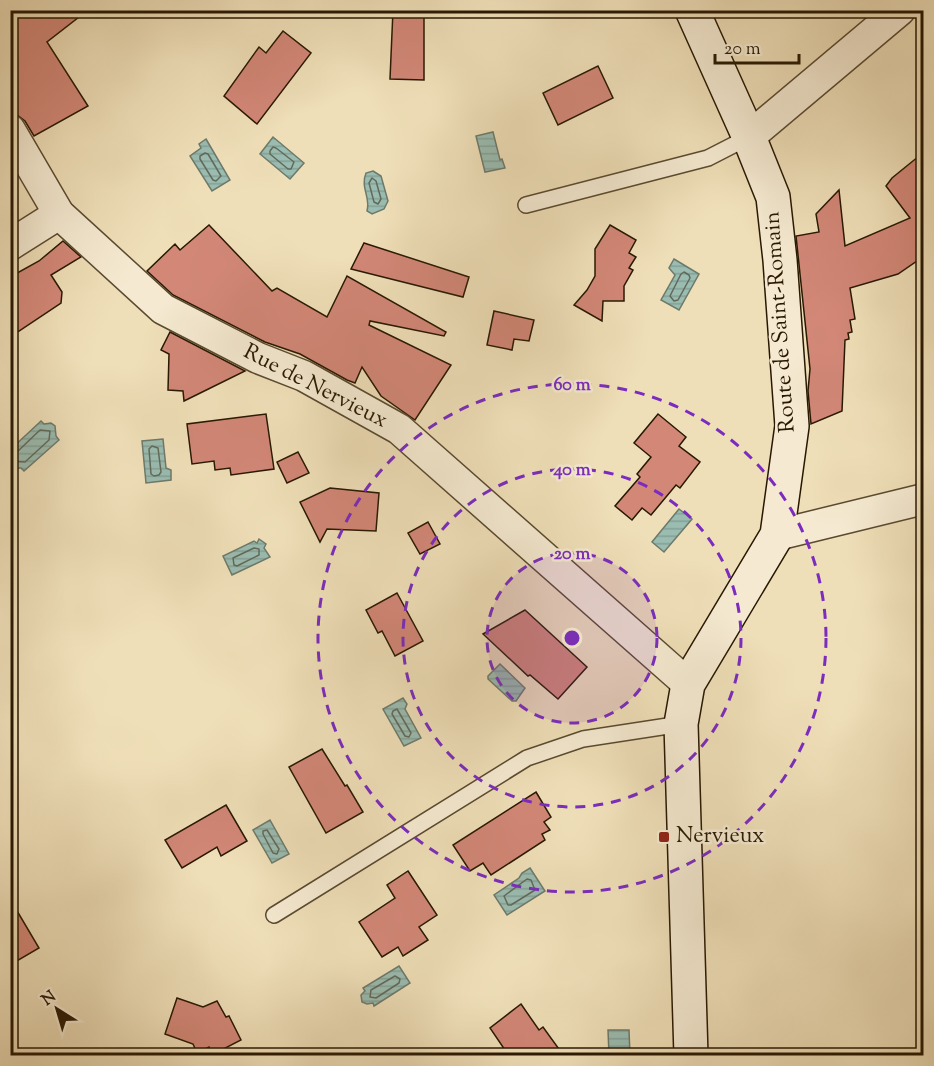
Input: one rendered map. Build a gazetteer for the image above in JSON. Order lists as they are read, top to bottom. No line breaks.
{"streets":{"main road":["Route de Saint-Romain"],"street":["Rue de Nervieux"]},"crossings":[["Route de Saint-Romain","Rue de Nervieux"]],"places":{"transit":["Nervieux"]},"scale_bar":"20 m","north":"top left","rings":["60 m","40 m","20 m"]}
